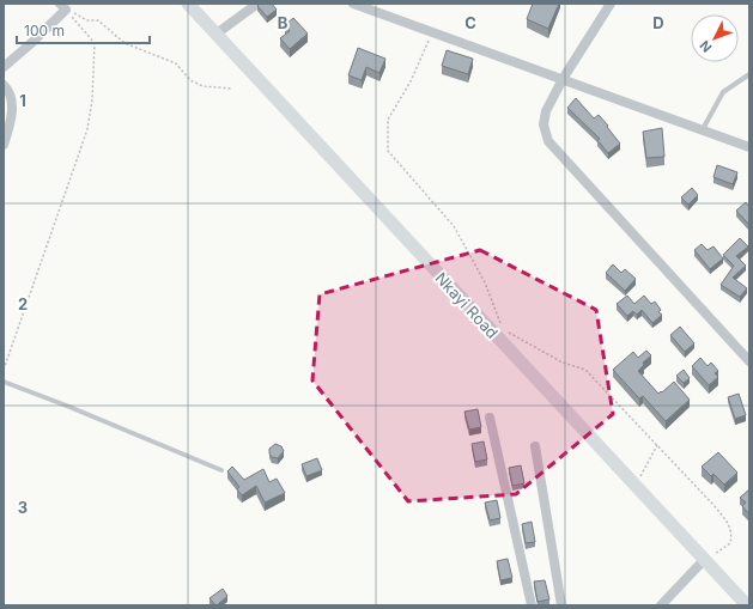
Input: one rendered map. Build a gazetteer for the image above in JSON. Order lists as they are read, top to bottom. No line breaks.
{"streets":{"main road":["Nkayi Road"]},"scale_bar":"100 m","north":"bottom left","grid":{"columns":["B","C","D"],"rows":["1","2","3"]}}
